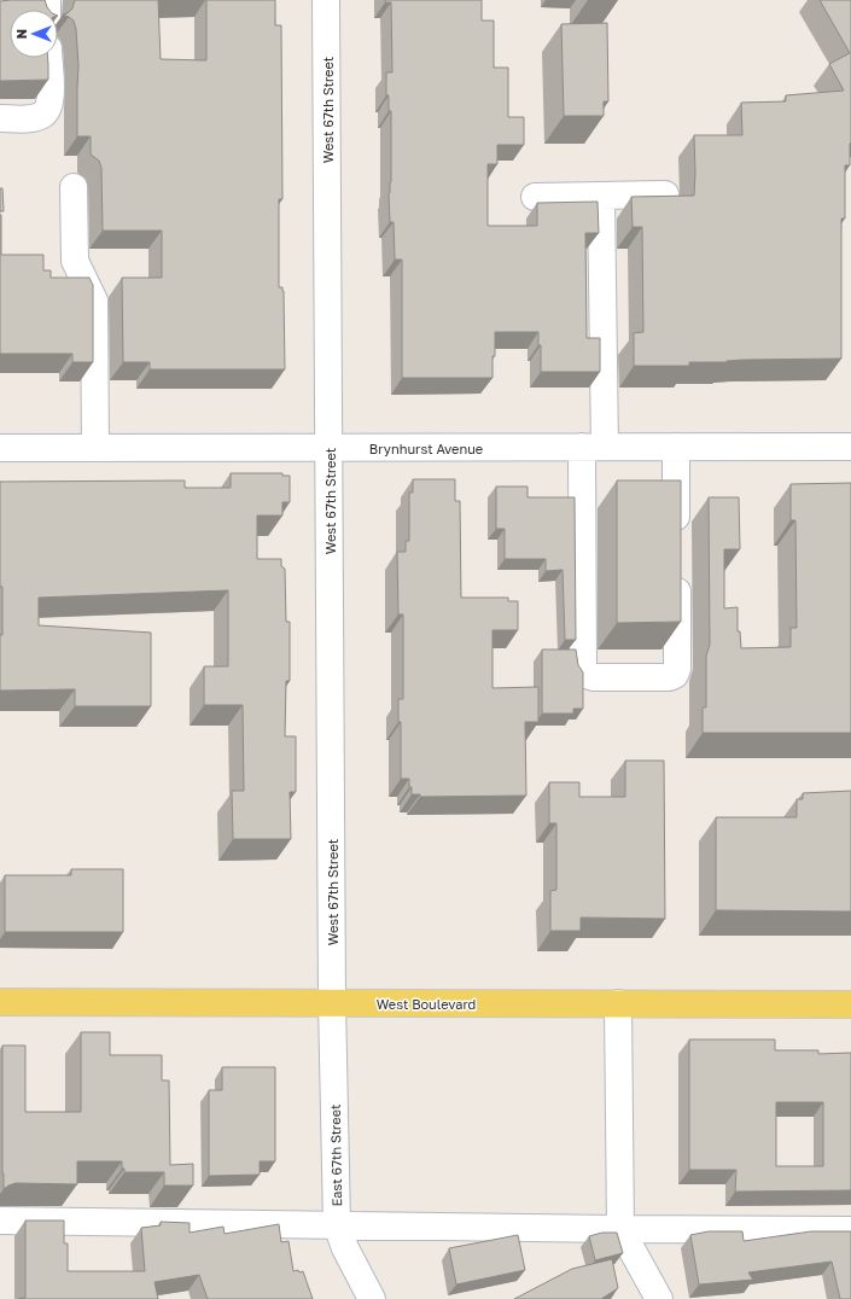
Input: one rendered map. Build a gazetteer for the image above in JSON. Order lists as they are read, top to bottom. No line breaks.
{"streets":{"main road":["West Boulevard"],"street":["West 67th Street","Brynhurst Avenue","East 67th Street"]},"crossings":[["West 67th Street","Brynhurst Avenue"],["West 67th Street","West Boulevard"],["West 67th Street","East 67th Street"],["West Boulevard","East 67th Street"]],"north":"left"}
